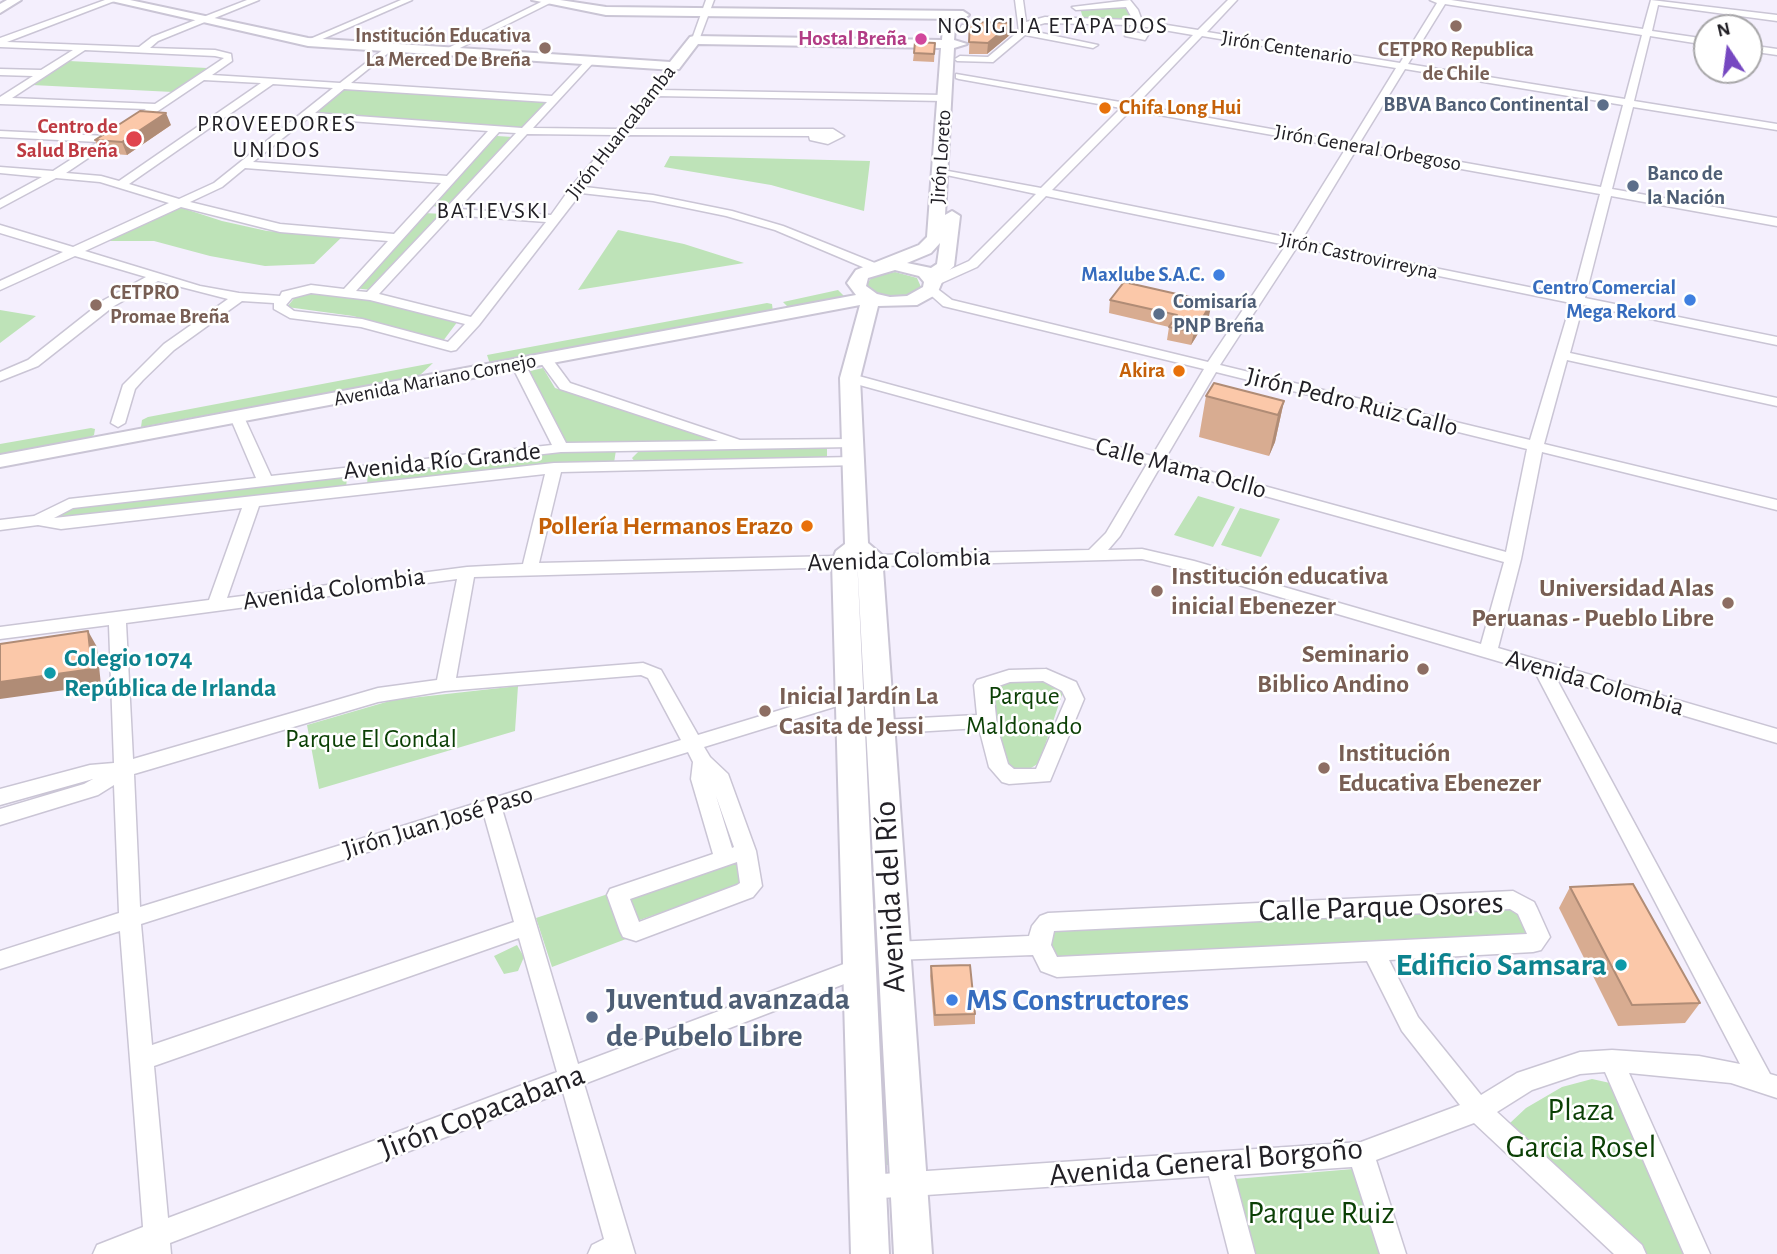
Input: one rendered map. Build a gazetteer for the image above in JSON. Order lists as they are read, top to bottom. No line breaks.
{"streets":{"main road":["Jirón Huancabamba","Jirón Loreto","Avenida Mariano Cornejo","Avenida del Río"],"street":["Jirón Centenario","Jirón General Orbegoso","Jirón Castrovirreyna","Jirón Pedro Ruiz Gallo","Avenida Río Grande","Calle Mama Ocllo","Avenida Colombia","Jirón Juan José Paso","Calle Parque Osores","Jirón Copacabana","Avenida General Borgoño"]},"crossings":[["Jirón Centenario","Jirón Loreto"],["Jirón Huancabamba","Avenida Mariano Cornejo"],["Jirón General Orbegoso","Jirón Loreto"],["Jirón Loreto","Jirón Castrovirreyna"],["Jirón Loreto","Jirón Pedro Ruiz Gallo"],["Avenida Mariano Cornejo","Avenida del Río"],["Avenida Río Grande","Avenida del Río"],["Calle Mama Ocllo","Avenida del Río"],["Avenida Colombia","Avenida del Río"],["Jirón Juan José Paso","Avenida del Río"],["Avenida del Río","Jirón Copacabana"],["Avenida del Río","Avenida General Borgoño"]],"districts":["NOSIGLIA ETAPA DOS","PROVEEDORES UNIDOS","BATIEVSKI"],"parks":["Parque Maldonado","Parque El Gondal","Plaza Garcia Rosel","Parque Ruiz"],"places":["CETPRO Republica de Chile","Hostal Breña","Institución Educativa La Merced De Breña","BBVA Banco Continental","Chifa Long Hui","Centro de Salud Breña","Banco de la Nación","Maxlube S.A.C.","Centro Comercial Mega Rekord","CETPRO Promae Breña","Comisaría PNP Breña","Akira","Pollería Hermanos Erazo","Institución educativa inicial Ebenezer","Universidad Alas Peruanas - Pueblo Libre","Seminario Biblico Andino","Colegio 1074 República de Irlanda","Inicial Jardín La Casita de Jessi","Institución Educativa Ebenezer","Edificio Samsara","MS Constructores","Juventud avanzada de Pubelo Libre"],"north":"top"}
